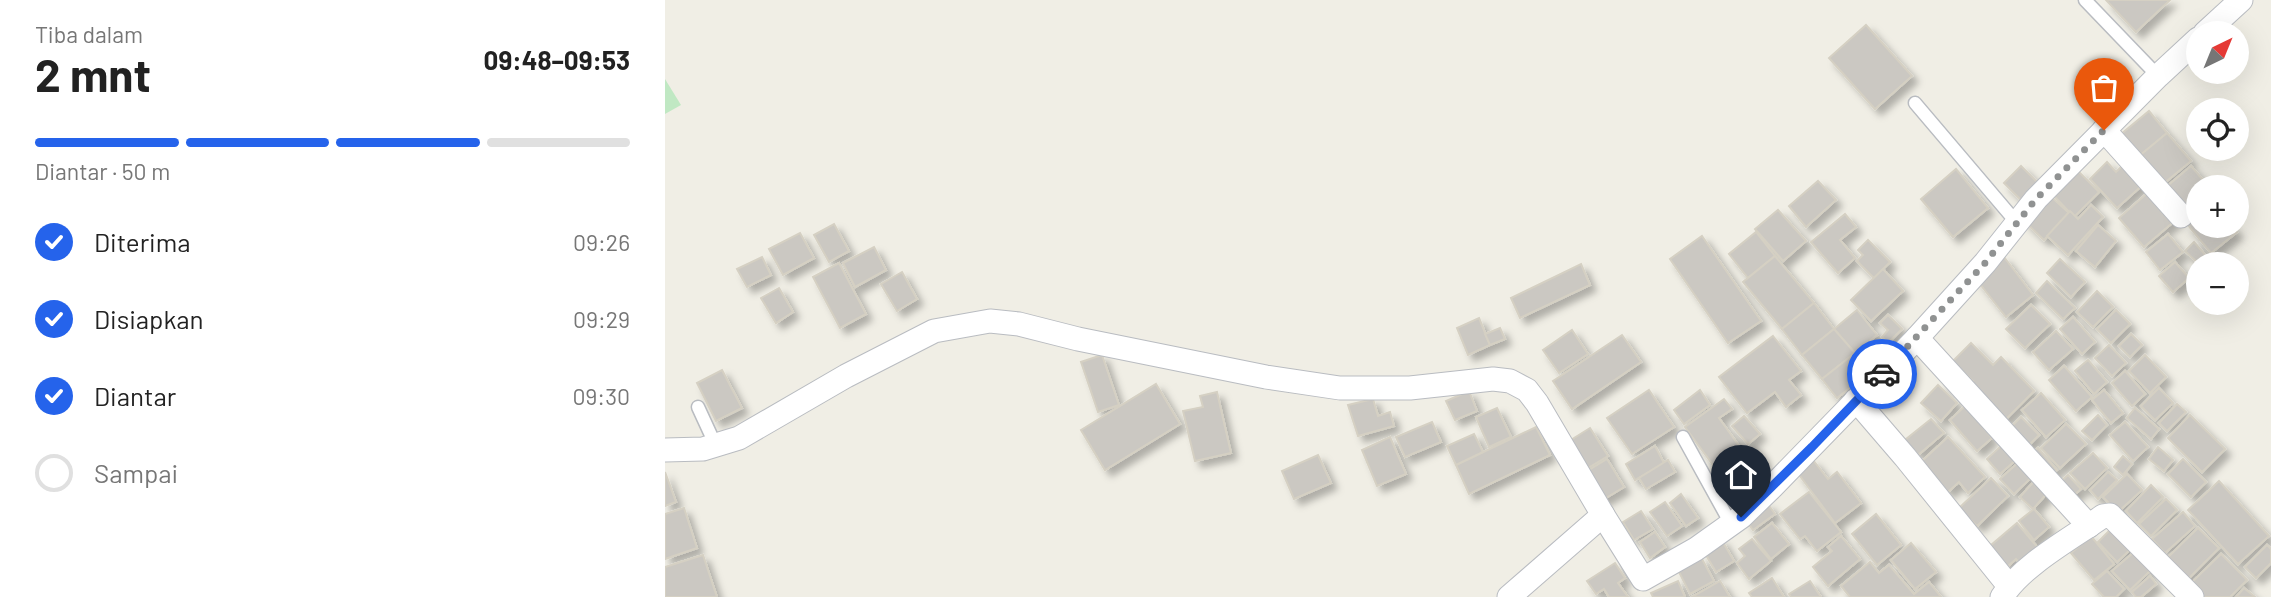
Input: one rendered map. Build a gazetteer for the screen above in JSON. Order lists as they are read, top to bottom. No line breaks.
{"north":"top right","page":{"heading":["2 mnt","Tiba dalam","09:48–09:53"],"map_buttons":["+","−"],"bar":"Diantar · 50 m","list":[["Diterima","09:26"],["Disiapkan","09:29"],["Diantar","09:30"],"Sampai"]}}
